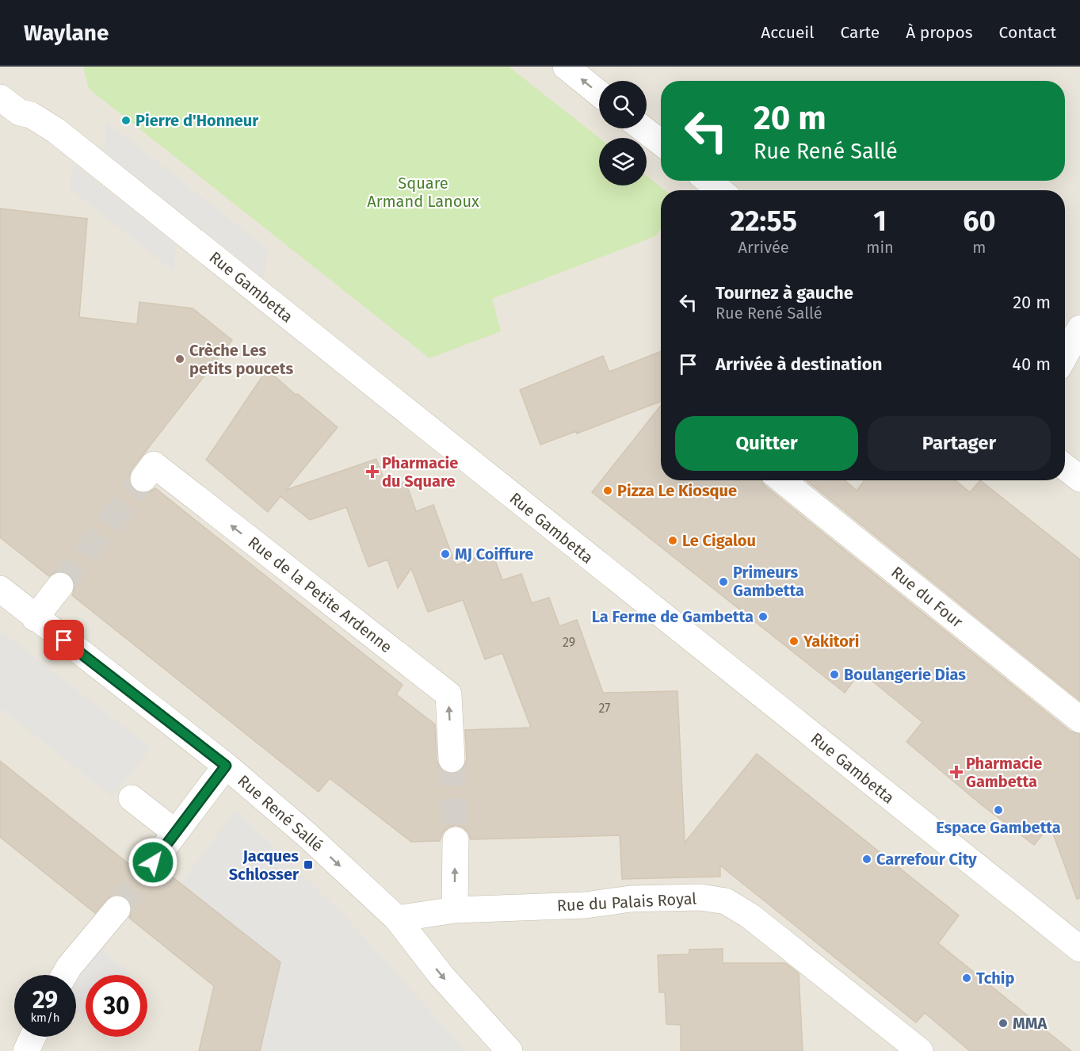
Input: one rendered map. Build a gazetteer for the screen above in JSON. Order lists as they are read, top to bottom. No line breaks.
{"streets":{"street":["Rue Gambetta","Rue de la Petite Ardenne","Rue du Four","Rue René Sallé","Rue du Palais Royal"]},"crossings":[["Rue René Sallé","Rue du Palais Royal"]],"one_way":["Rue de la Petite Ardenne","Rue René Sallé"],"parks":["Square Armand Lanoux"],"places":{"other":["Pierre d'Honneur","Crèche Les petits poucets","Pizza Le Kiosque","Le Cigalou","MJ Coiffure","Primeurs Gambetta","La Ferme de Gambetta","Yakitori","Boulangerie Dias","Espace Gambetta","Carrefour City","Tchip","MMA"],"health":["Pharmacie du Square","Pharmacie Gambetta"],"transit":["Jacques Schlosser"]},"house_numbers":["29","27"],"page":{"header":"Waylane","nav":["Accueil","Carte","À propos","Contact"],"turn":["20 m","Rue René Sallé"],"eta":["22:55","Arrivée","1","min","60","m"],"list":[{"name":"Tournez à gauche","note":"Rue René Sallé","value":"20 m"},{"name":"Arrivée à destination","value":"40 m"}],"buttons":["Quitter","Partager"],"speed":"29 km/h","limit":"30"}}
